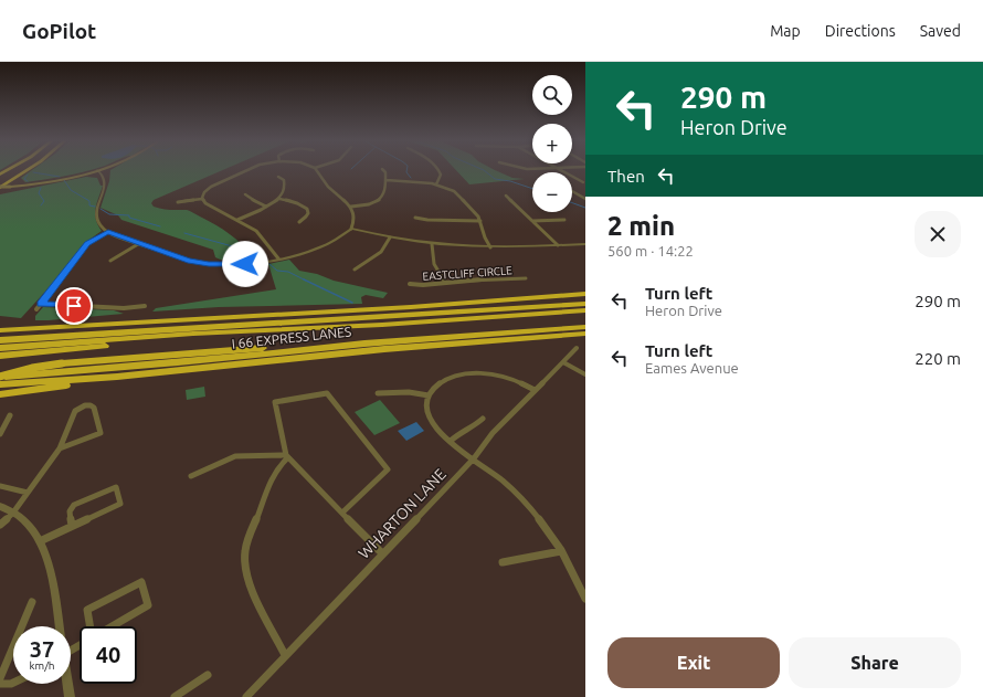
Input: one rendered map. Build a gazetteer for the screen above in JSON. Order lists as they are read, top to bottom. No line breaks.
{"streets":{"highway":["I 66 EXPRESS LANES"],"street":["EASTCLIFF CIRCLE","WHARTON LANE"]},"page":{"header":"GoPilot","nav":["Map","Directions","Saved"],"turn":["290 m","Heron Drive"],"map_buttons":["+","−"],"then":"Then","heading":["2 min","560 m · 14:22"],"list":[{"name":"Turn left","note":"Heron Drive","value":"290 m"},{"name":"Turn left","note":"Eames Avenue","value":"220 m"}],"speed":"37 km/h","limit":"40","buttons":["Exit","Share"]}}
